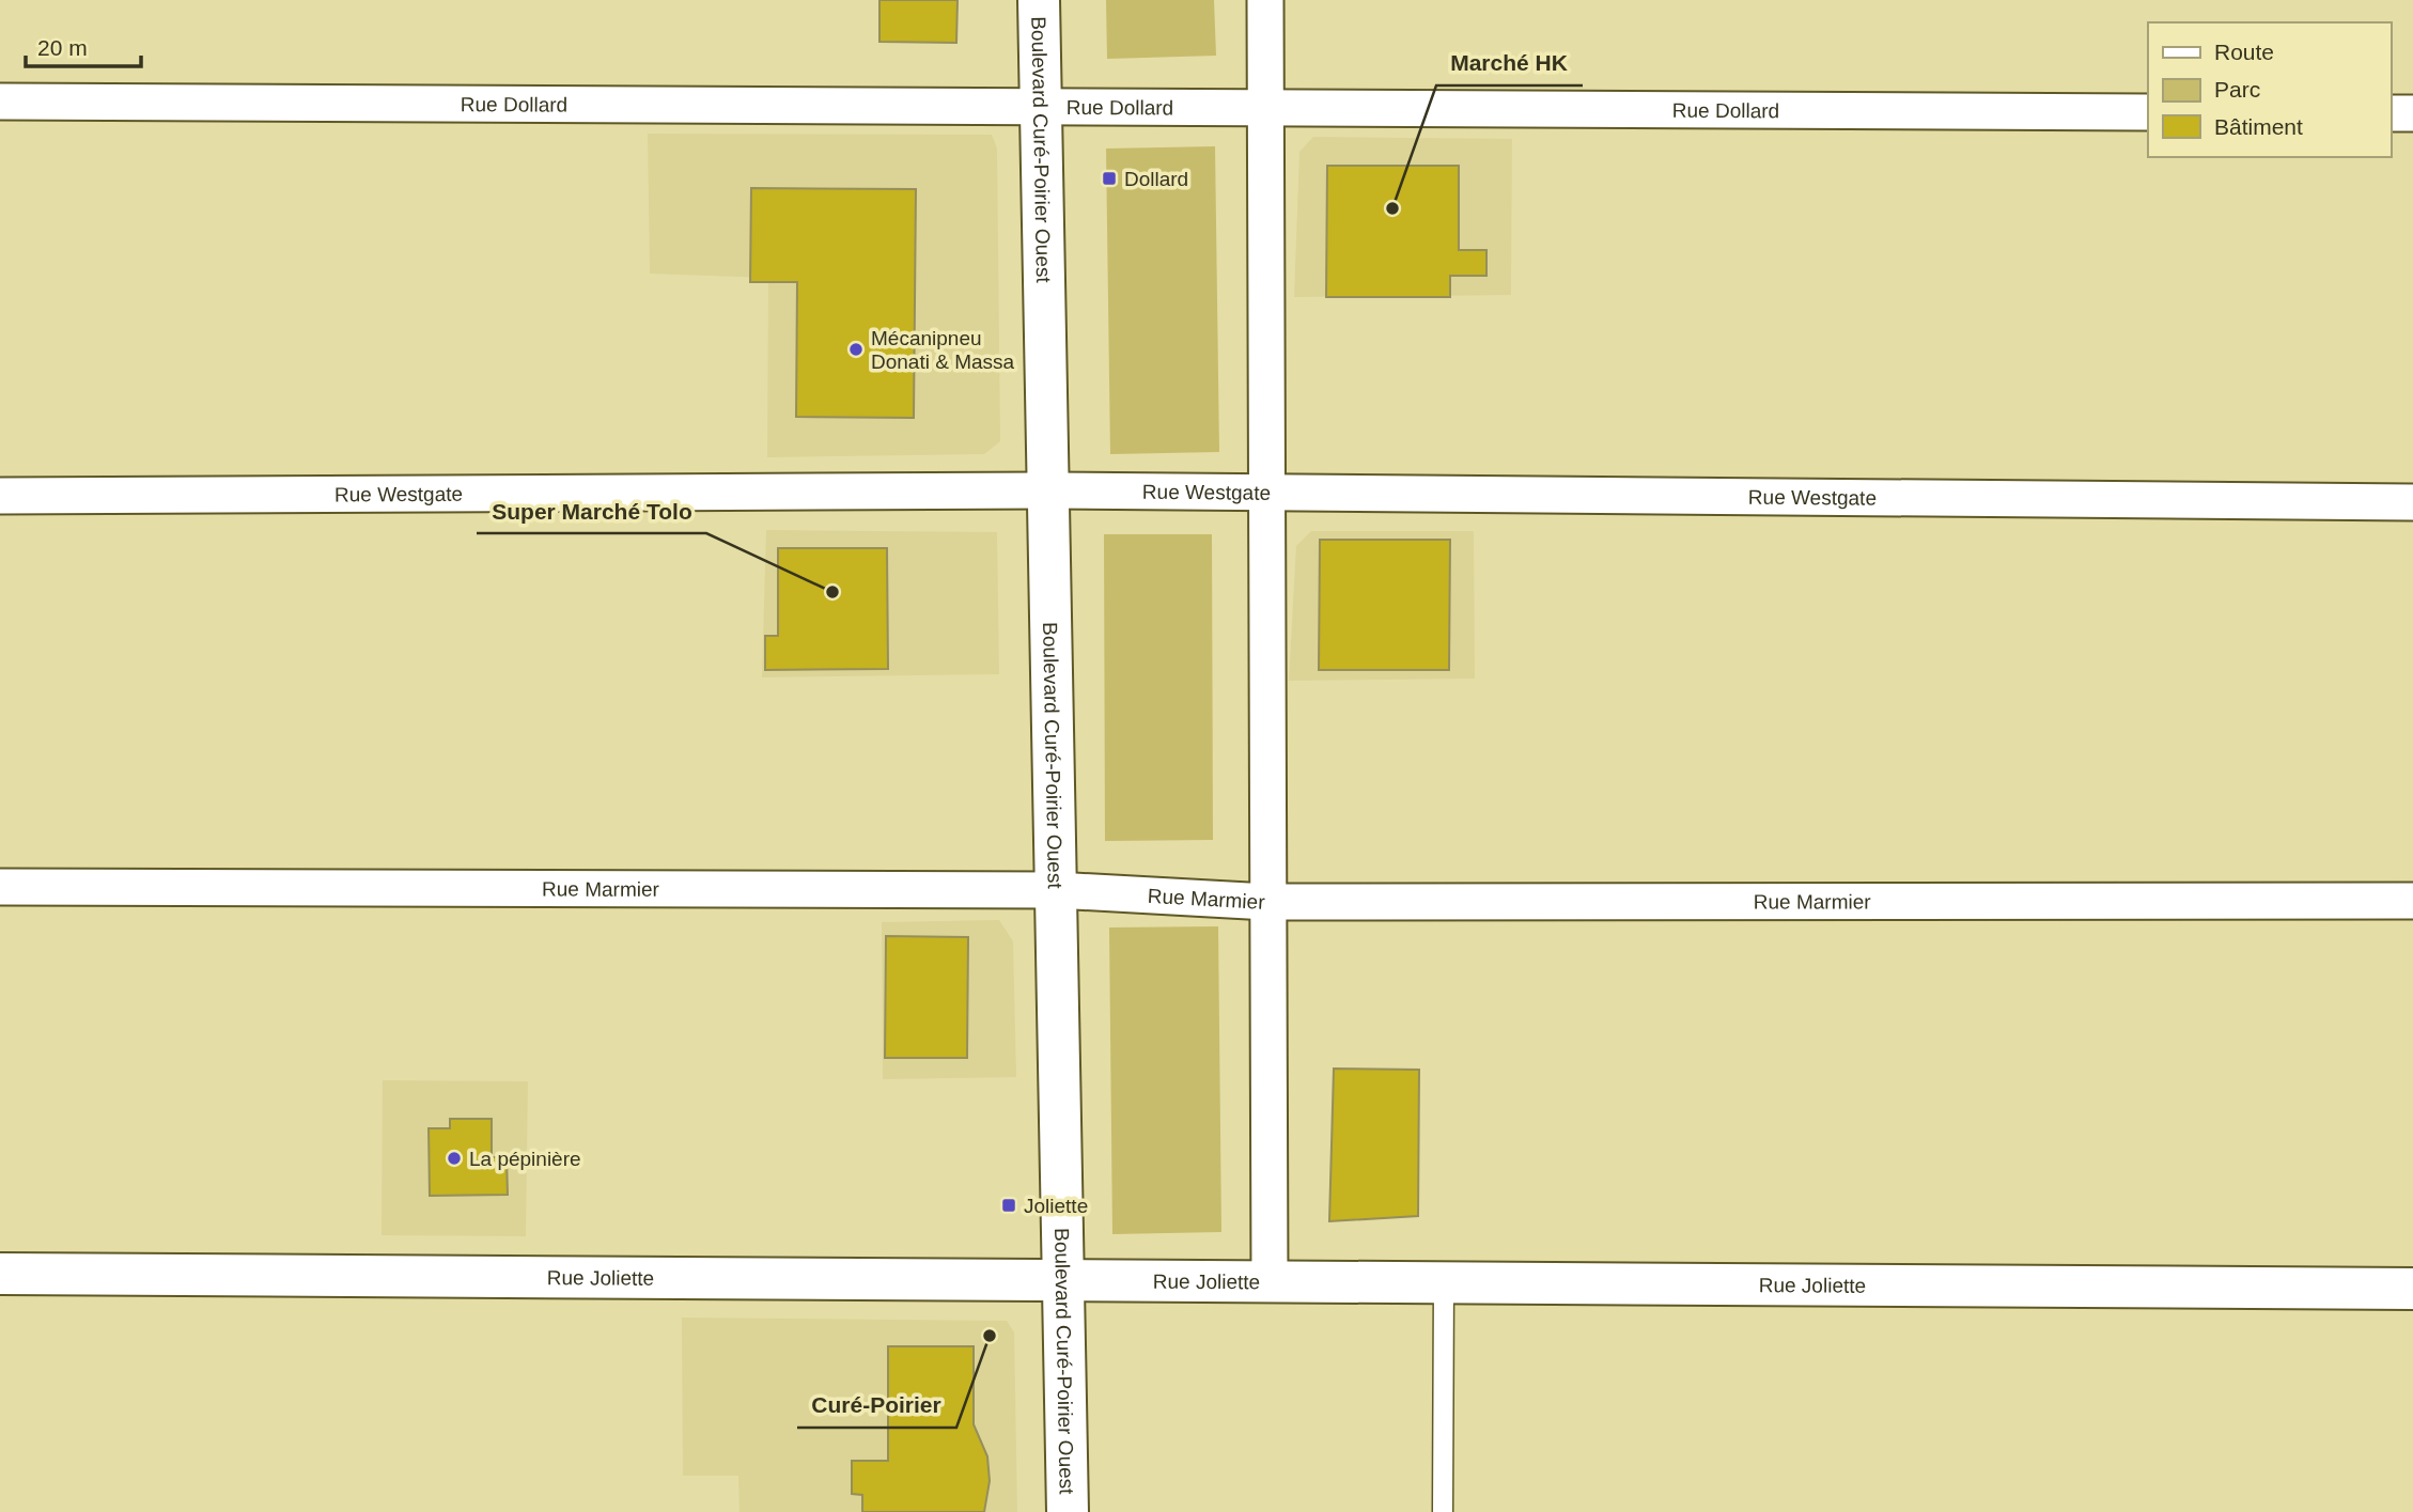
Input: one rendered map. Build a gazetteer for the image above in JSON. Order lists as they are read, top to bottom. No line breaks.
{"streets":{"street":["Rue Dollard","Boulevard Curé-Poirier Ouest","Rue Westgate","Rue Marmier","Rue Joliette"]},"crossings":[["Rue Dollard","Boulevard Curé-Poirier Ouest"],["Boulevard Curé-Poirier Ouest","Rue Westgate"],["Boulevard Curé-Poirier Ouest","Rue Marmier"],["Boulevard Curé-Poirier Ouest","Rue Joliette"]],"places":{"transit":["Dollard","Joliette"],"other":["Marché HK","Mécanipneu Donati & Massa","Super Marché Tolo","La pépinière","Curé-Poirier"]},"legend":["Route","Parc","Bâtiment"],"scale_bar":"20 m"}
